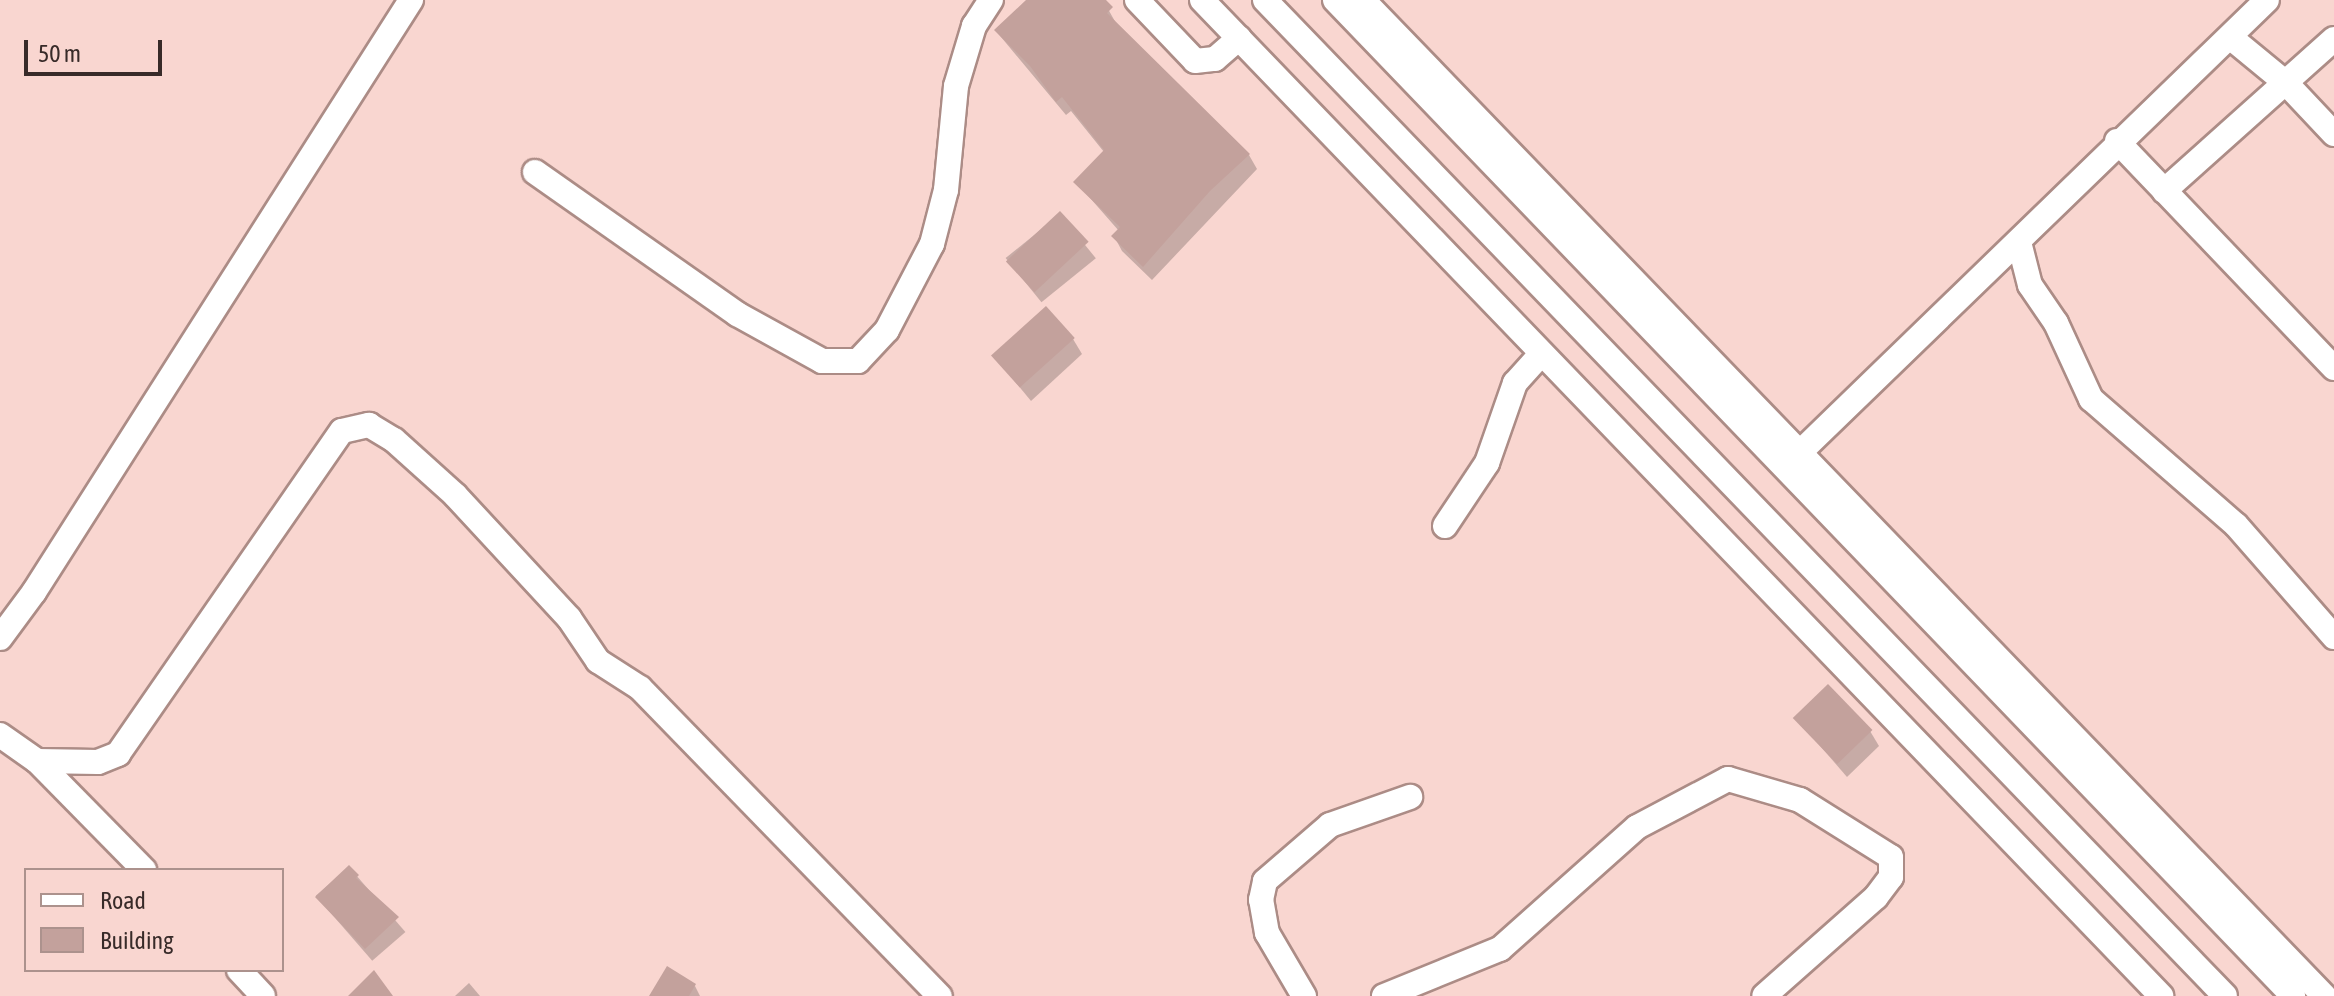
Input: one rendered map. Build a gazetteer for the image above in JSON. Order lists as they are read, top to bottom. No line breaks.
{"legend":["Road","Building"],"scale_bar":"50 m"}
